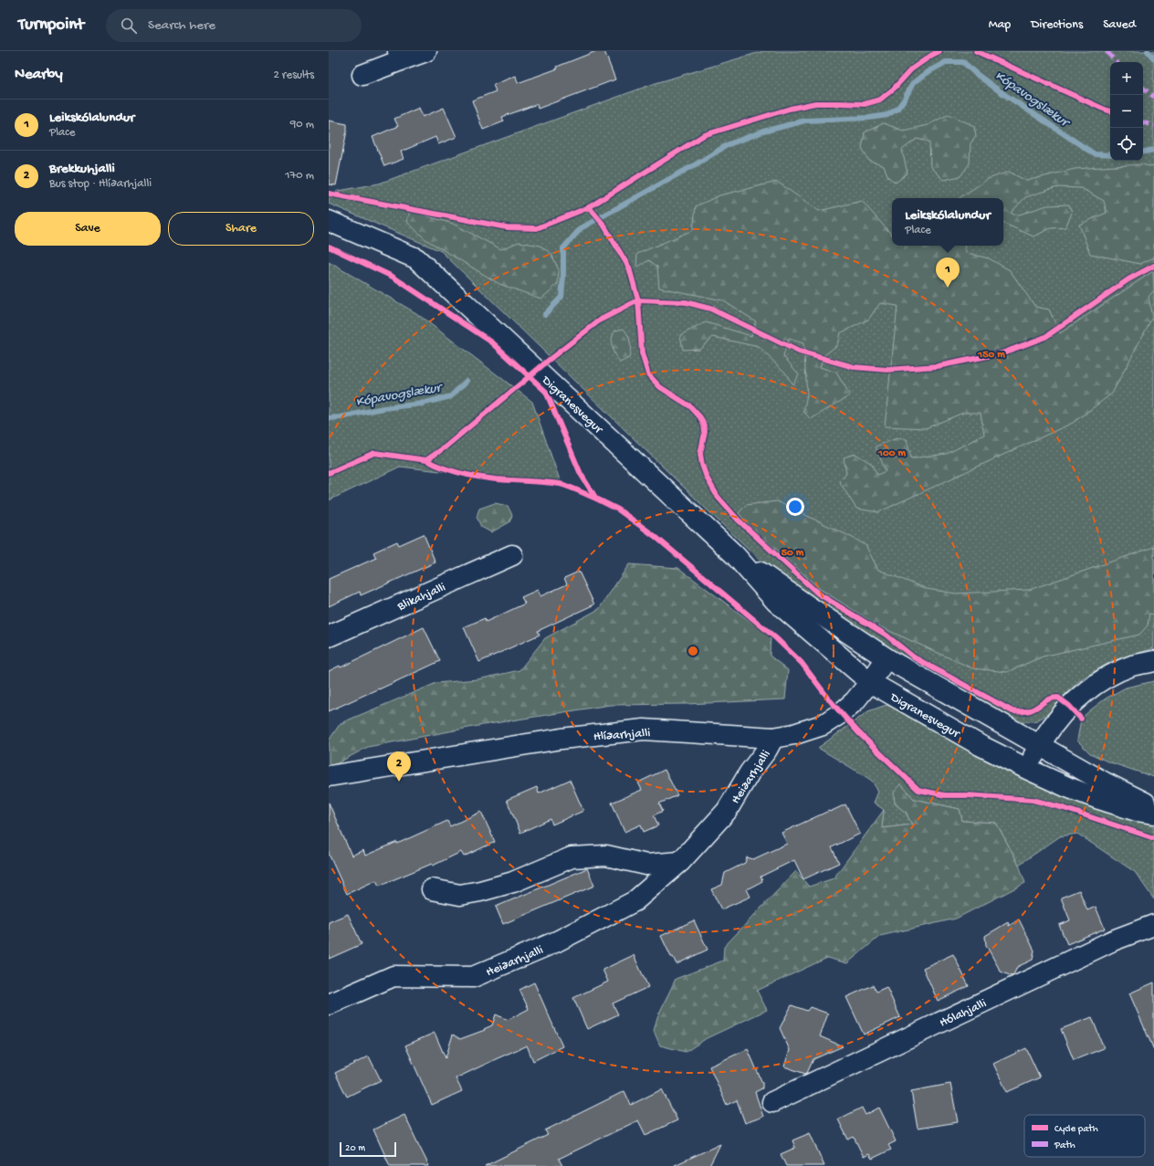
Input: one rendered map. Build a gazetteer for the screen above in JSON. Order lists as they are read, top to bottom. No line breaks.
{"streets":{"street":["Digranesvegur","Blikahjalli","Hlíðarhjalli","Heiðarhjalli","Hólahjalli"]},"crossings":[["Digranesvegur","Hlíðarhjalli"],["Hlíðarhjalli","Heiðarhjalli"]],"water":["Kópavogslækur"],"legend":["Cycle path","Path"],"scale_bar":"20 m","page":{"header":"Turnpoint","search":"Search here","nav":["Map","Directions","Saved"],"heading":["Nearby","2 results"],"map_buttons":["+","−"],"list":[{"mark":"1","name":"Leikskólalundur","note":"Place","value":"90 m"},{"mark":"2","name":"Brekkuhjalli","note":"Bus stop · Hlíðarhjalli","value":"170 m"}],"popup":["Leikskólalundur","Place"],"buttons":["Save","Share"],"pins":["1","2"],"scale":"20 m"},"rings":["150 m","100 m","50 m"]}
